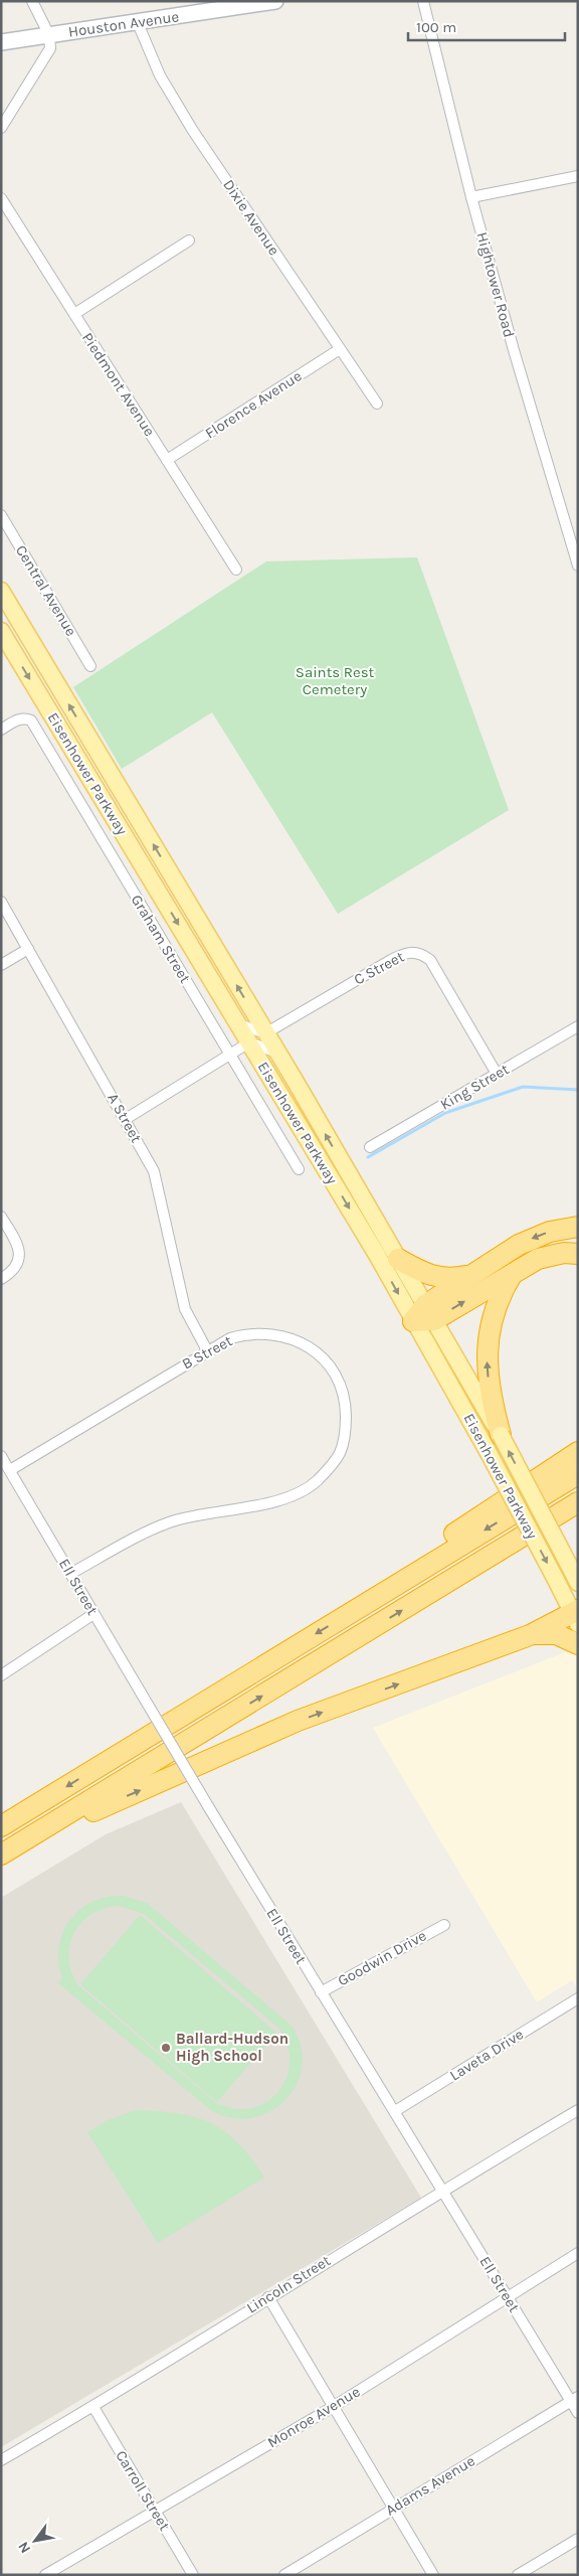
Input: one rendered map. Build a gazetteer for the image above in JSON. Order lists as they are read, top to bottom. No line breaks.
{"streets":{"main road":["Eisenhower Parkway"],"street":["Houston Avenue","Dixie Avenue","Hightower Road","Piedmont Avenue","Florence Avenue","Central Avenue","Graham Street","C Street","King Street","A Street","B Street","Ell Street","Goodwin Drive","Laveta Drive","Lincoln Street","Monroe Avenue","Adams Avenue","Carroll Street"]},"crossings":[["Houston Avenue","Dixie Avenue"],["Dixie Avenue","Florence Avenue"],["Piedmont Avenue","Florence Avenue"],["Eisenhower Parkway","C Street"],["C Street","King Street"],["A Street","B Street"],["B Street","Ell Street"],["Ell Street","Goodwin Drive"],["Ell Street","Laveta Drive"],["Ell Street","Lincoln Street"],["Ell Street","Monroe Avenue"],["Ell Street","Adams Avenue"],["Lincoln Street","Carroll Street"],["Monroe Avenue","Carroll Street"]],"parks":["Saints Rest Cemetery"],"places":["Ballard-Hudson High School"],"scale_bar":"100 m","north":"bottom left"}
